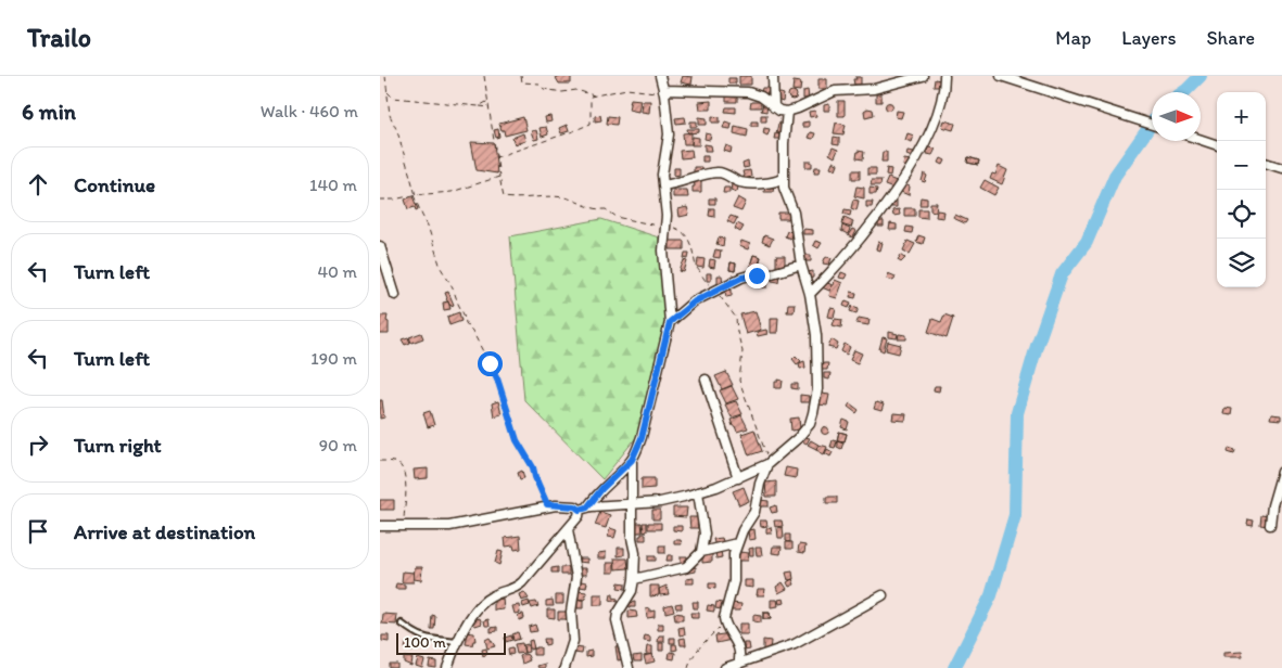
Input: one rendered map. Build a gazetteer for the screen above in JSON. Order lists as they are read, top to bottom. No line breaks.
{"scale_bar":"100 m","north":"right","page":{"header":"Trailo","nav":["Map","Layers","Share"],"heading":["6 min","Walk · 460 m"],"map_buttons":["+","−"],"list":[["Continue","140 m"],["Turn left","40 m"],["Turn left","190 m"],["Turn right","90 m"],"Arrive at destination"],"scale":"100 m"}}
